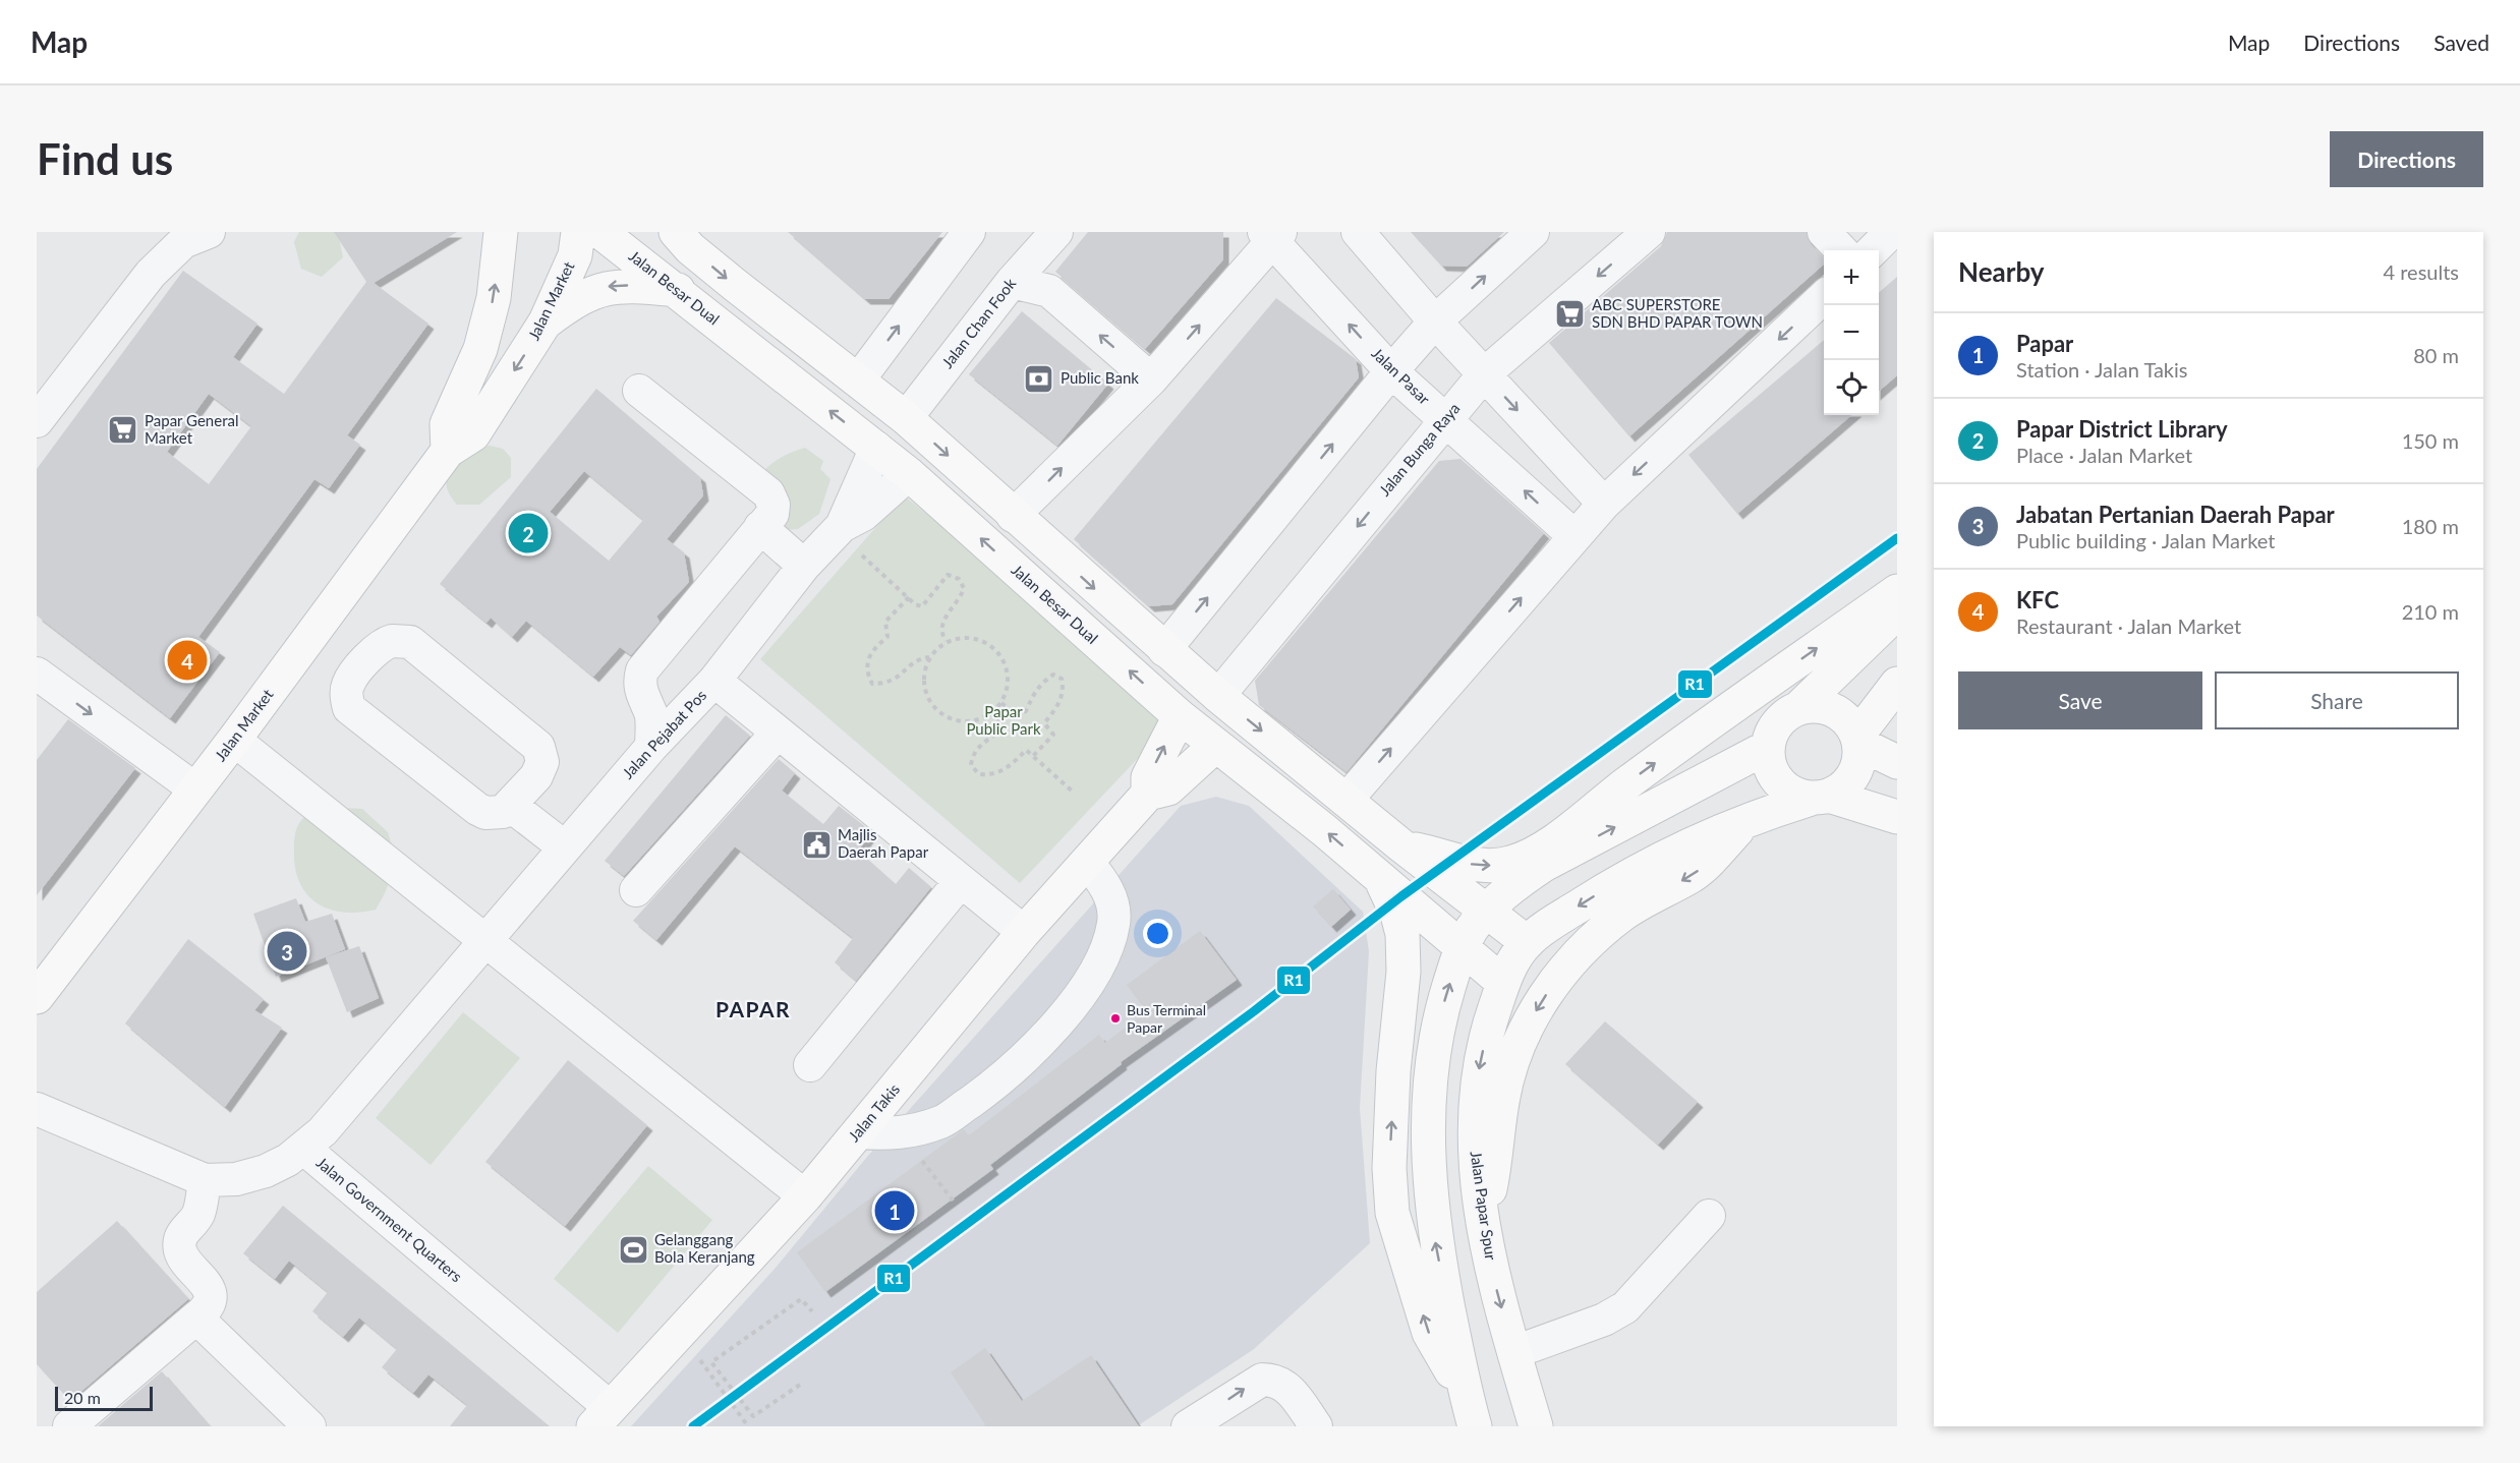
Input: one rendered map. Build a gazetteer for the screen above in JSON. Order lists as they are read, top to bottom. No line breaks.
{"streets":{"main road":["Jalan Besar Dual","Jalan Market","Jalan Takis","Jalan Papar Spur"],"street":["Jalan Chan Fook","Jalan Pasar","Jalan Bunga Raya","Jalan Pejabat Pos","Jalan Government Quarters"]},"crossings":[["Jalan Besar Dual","Jalan Pejabat Pos"],["Jalan Besar Dual","Jalan Takis"],["Jalan Besar Dual","Jalan Papar Spur"],["Jalan Pasar","Jalan Bunga Raya"],["Jalan Pejabat Pos","Jalan Government Quarters"],["Jalan Takis","Jalan Government Quarters"]],"districts":["PAPAR"],"parks":["Papar Public Park"],"places":{"supermarket":["ABC SUPERSTORE SDN BHD PAPAR TOWN","Papar General Market"],"bank":["Public Bank"],"public building":["Majlis Daerah Papar"],"other":["Bus Terminal Papar"],"sports":["Gelanggang Bola Keranjang"]},"lines":["transit line R1"],"scale_bar":"20 m","page":{"header":"Map","nav":["Map","Directions","Saved"],"buttons":["Directions",["Save","Share"]],"title":"Find us","heading":["Nearby","4 results"],"map_buttons":["+","−"],"list":[{"mark":"1","name":"Papar","note":"Station · Jalan Takis","value":"80 m"},{"mark":"2","name":"Papar District Library","note":"Place · Jalan Market","value":"150 m"},{"mark":"3","name":"Jabatan Pertanian Daerah Papar","note":"Public building · Jalan Market","value":"180 m"},{"mark":"4","name":"KFC","note":"Restaurant · Jalan Market","value":"210 m"}],"pins":["2","4","3","1"],"scale":"20 m"}}
